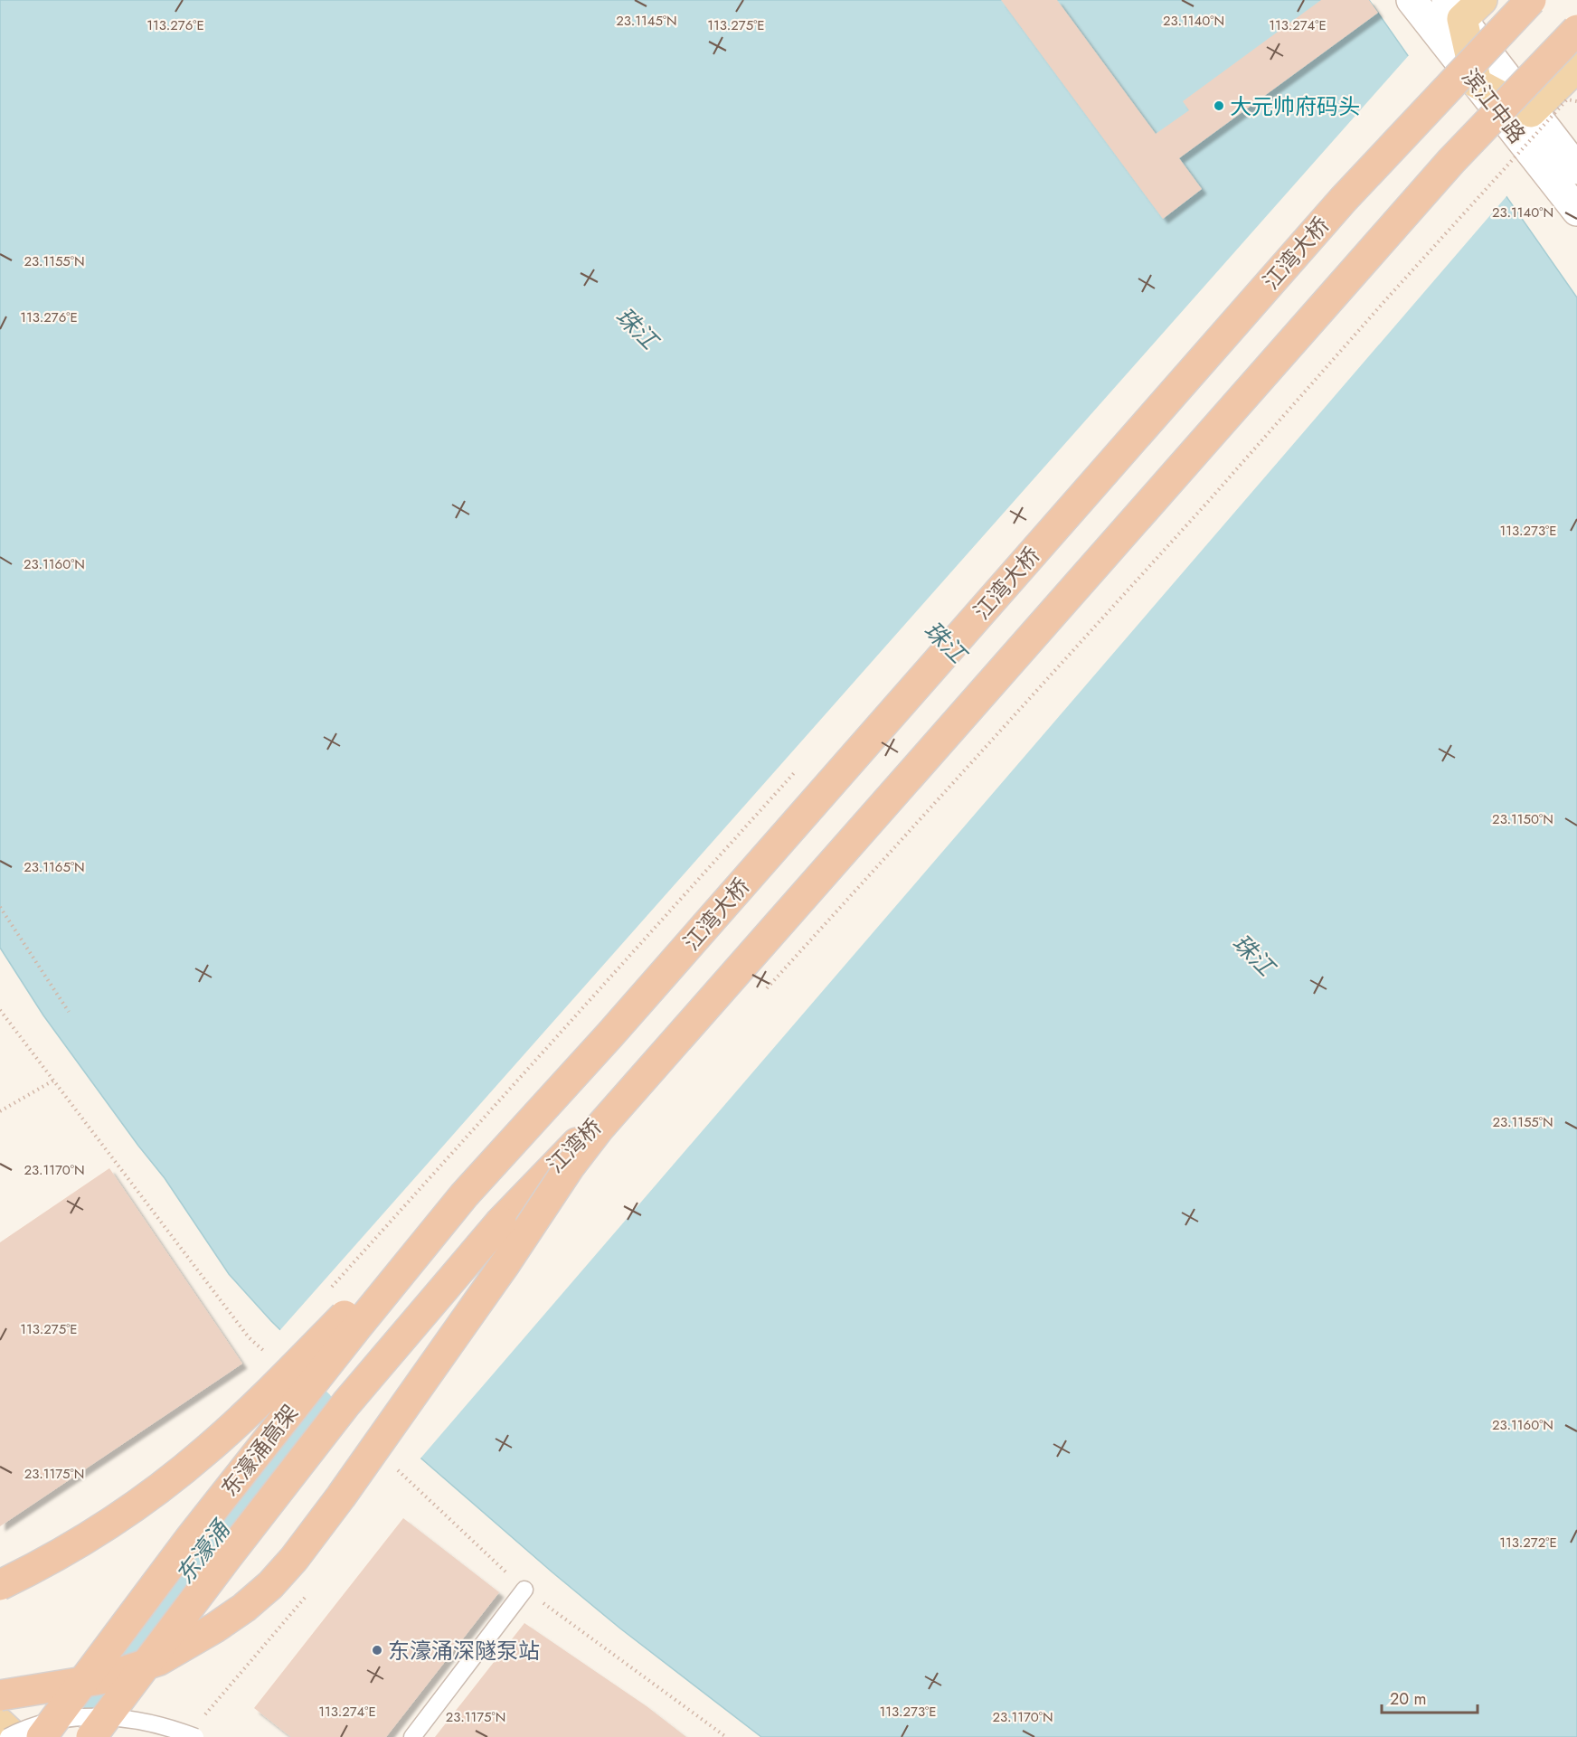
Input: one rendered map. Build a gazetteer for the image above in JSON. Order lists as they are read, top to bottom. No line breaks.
{"streets":{"highway":["江湾大桥","江湾桥","东濠涌高架"],"main road":["滨江中路"]},"crossings":[["江湾大桥","东濠涌高架"]],"water":["珠江","东濠涌"],"places":["大元帅府码头","东濠涌深隧泵站"],"scale_bar":"20 m","coordinates":["23.1145°N","23.1140°N","113.276°E","113.275°E","113.274°E","23.1155°N","113.273°E","23.1160°N","23.1150°N","23.1165°N","23.1170°N","23.1175°N","113.272°E"]}
